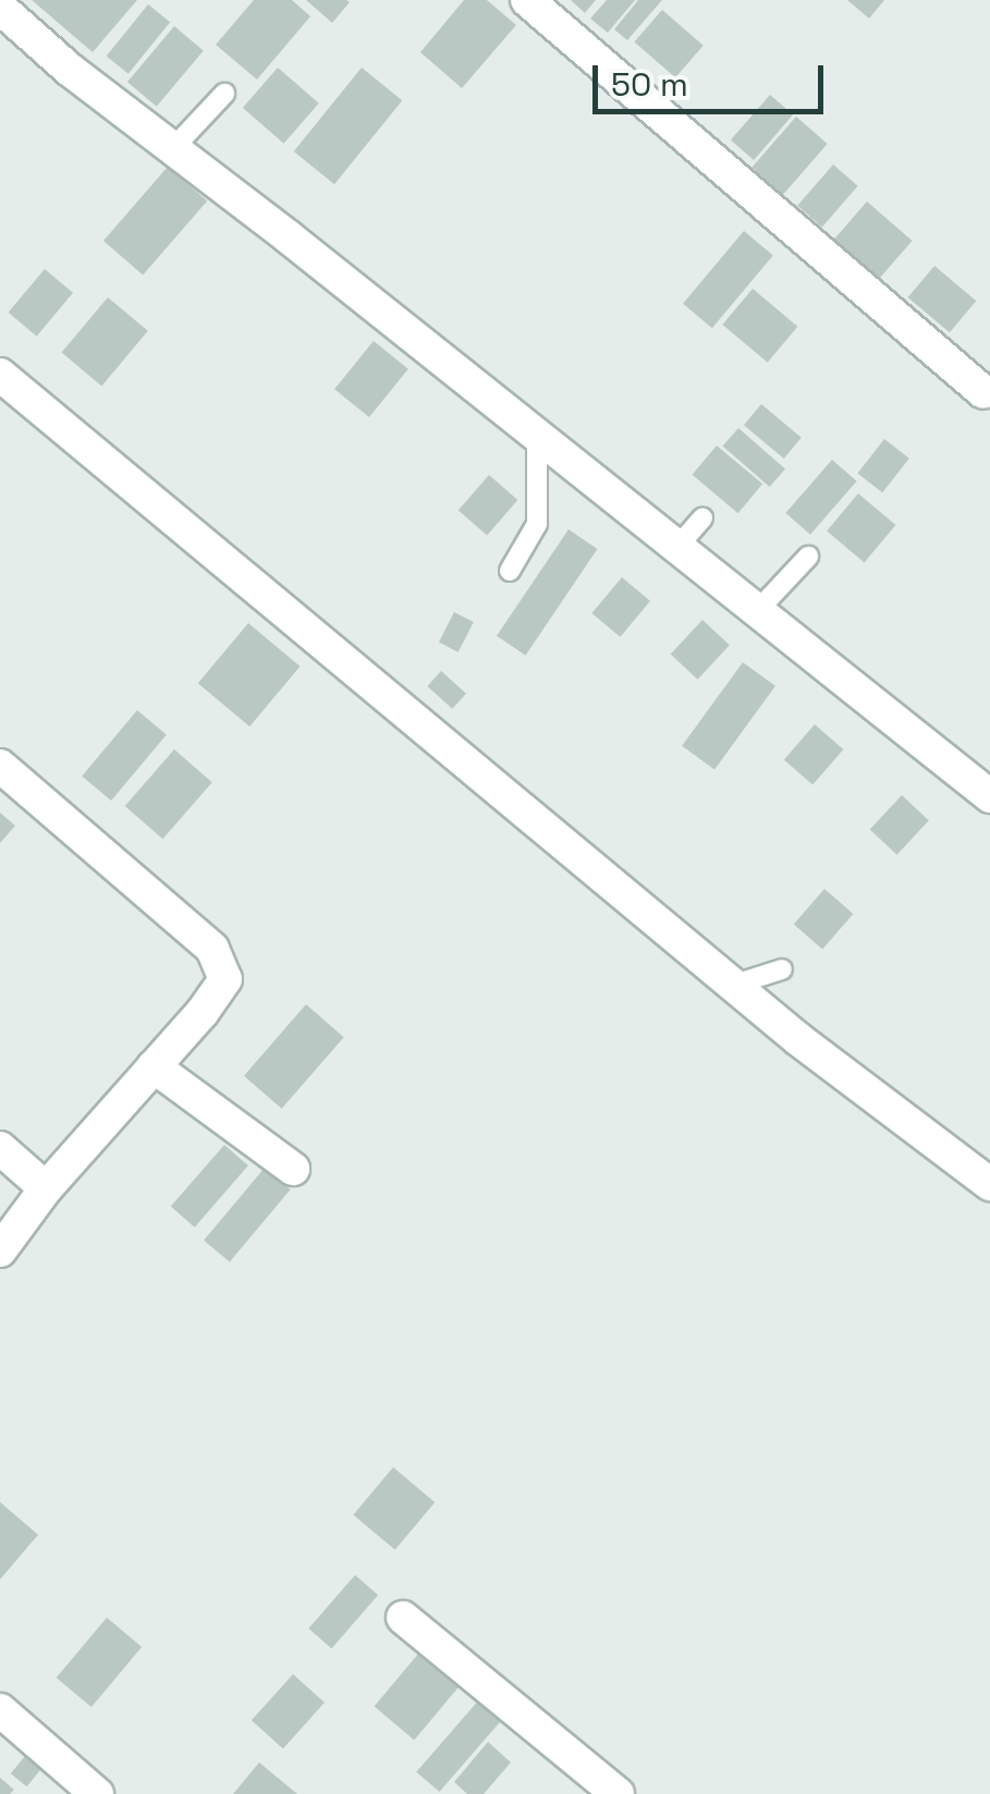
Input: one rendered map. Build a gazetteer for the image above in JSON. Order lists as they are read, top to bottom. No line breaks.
{"scale_bar":"50 m"}
